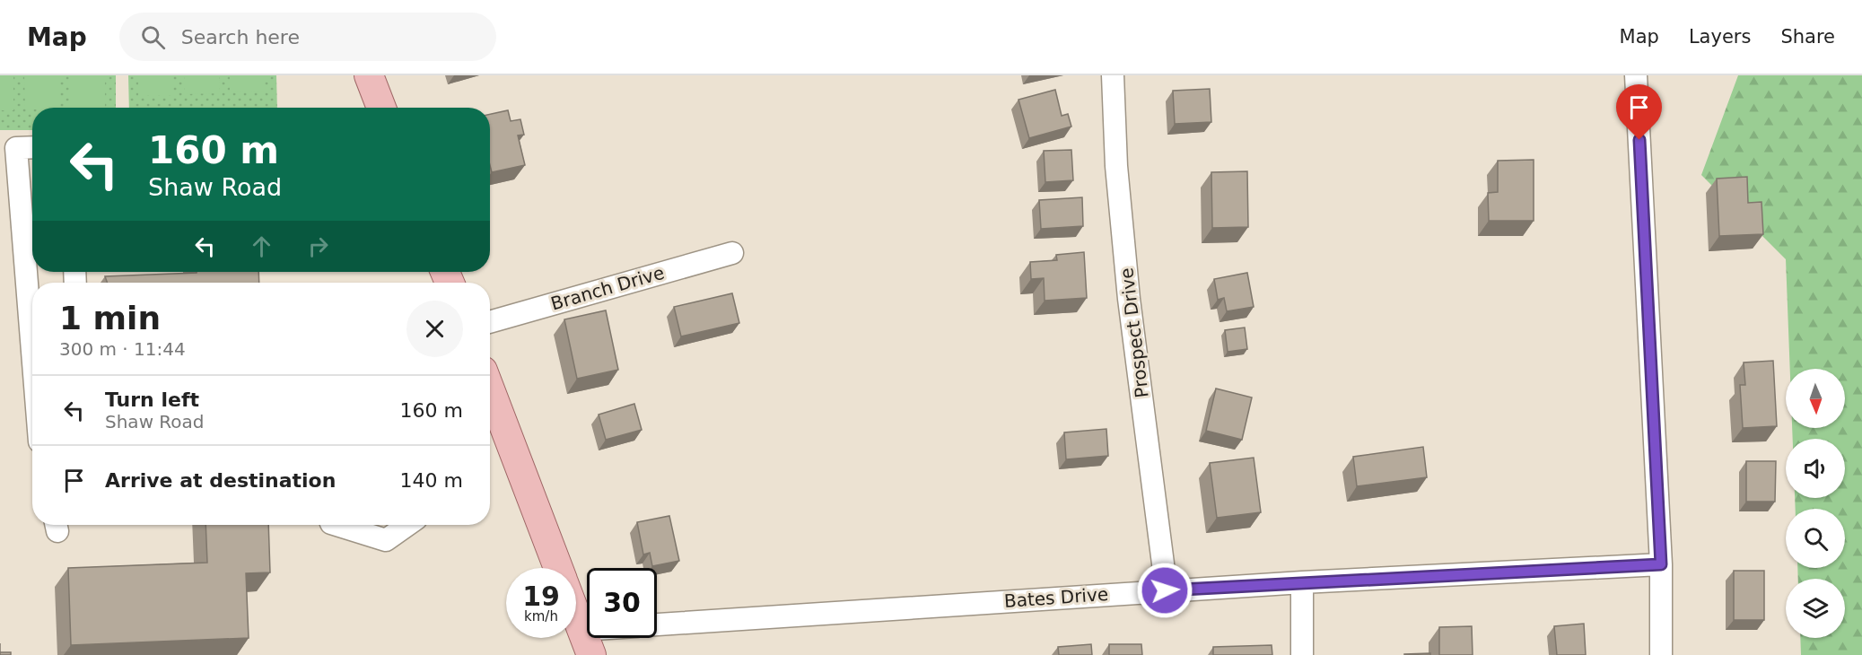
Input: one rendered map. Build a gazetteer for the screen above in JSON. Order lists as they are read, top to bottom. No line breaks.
{"streets":{"street":["Branch Drive","Prospect Drive","Bates Drive"]},"crossings":[["Prospect Drive","Bates Drive"]],"north":"bottom","page":{"header":"Map","search":"Search here","nav":["Map","Layers","Share"],"turn":["160 m","Shaw Road"],"heading":["1 min","300 m · 11:44"],"list":[{"name":"Turn left","note":"Shaw Road","value":"160 m"},{"name":"Arrive at destination","value":"140 m"}],"speed":"19 km/h","limit":"30"}}
